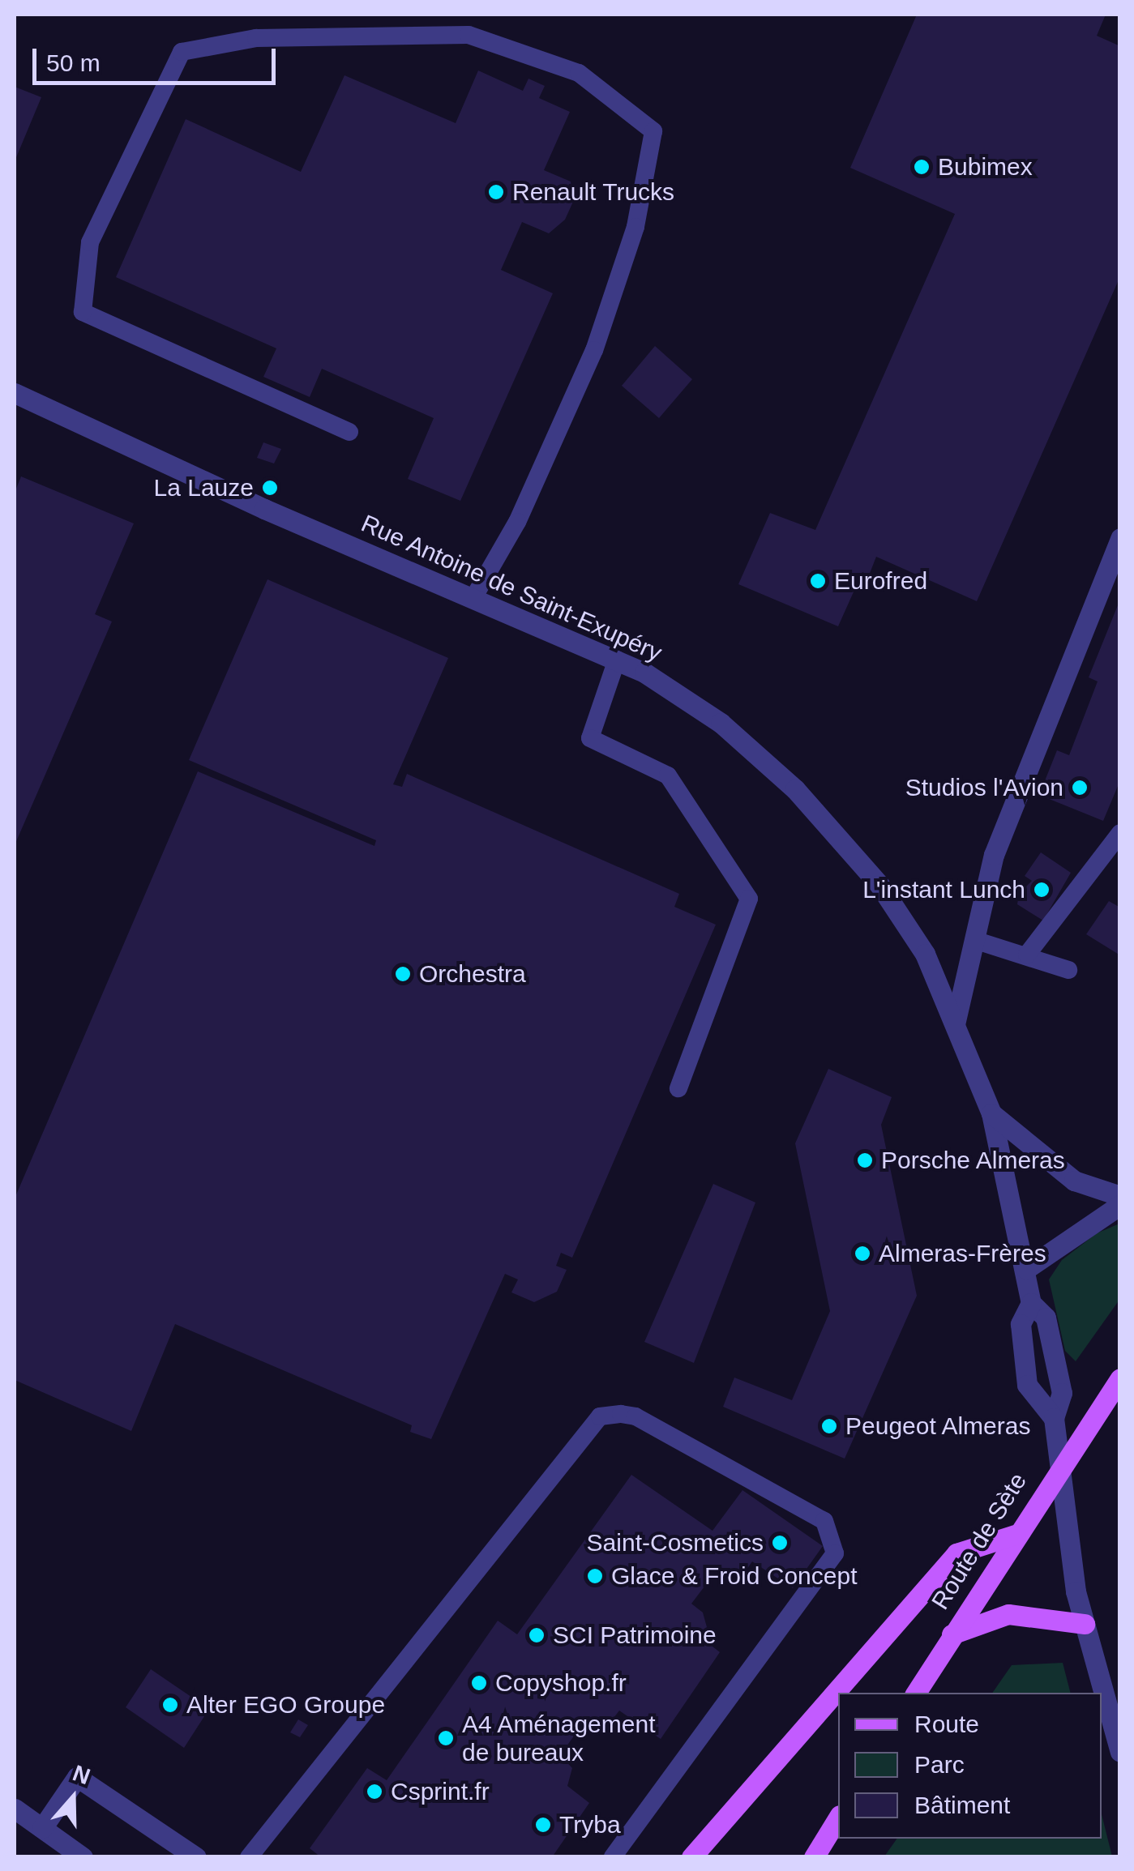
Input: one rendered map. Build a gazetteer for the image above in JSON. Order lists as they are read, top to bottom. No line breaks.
{"streets":{"main road":["Route de Sète"],"street":["Rue Antoine de Saint-Exupéry"]},"crossings":[["Rue Antoine de Saint-Exupéry","Route de Sète"]],"places":["Bubimex","Renault Trucks","La Lauze","Eurofred","Studios l'Avion","L'instant Lunch","Orchestra","Porsche Almeras","Almeras-Frères","Peugeot Almeras","Saint-Cosmetics","Glace & Froid Concept","SCI Patrimoine","Copyshop.fr","Alter EGO Groupe","A4 Aménagement de bureaux","Csprint.fr","Tryba"],"legend":["Route","Parc","Bâtiment"],"scale_bar":"50 m","north":"top"}
